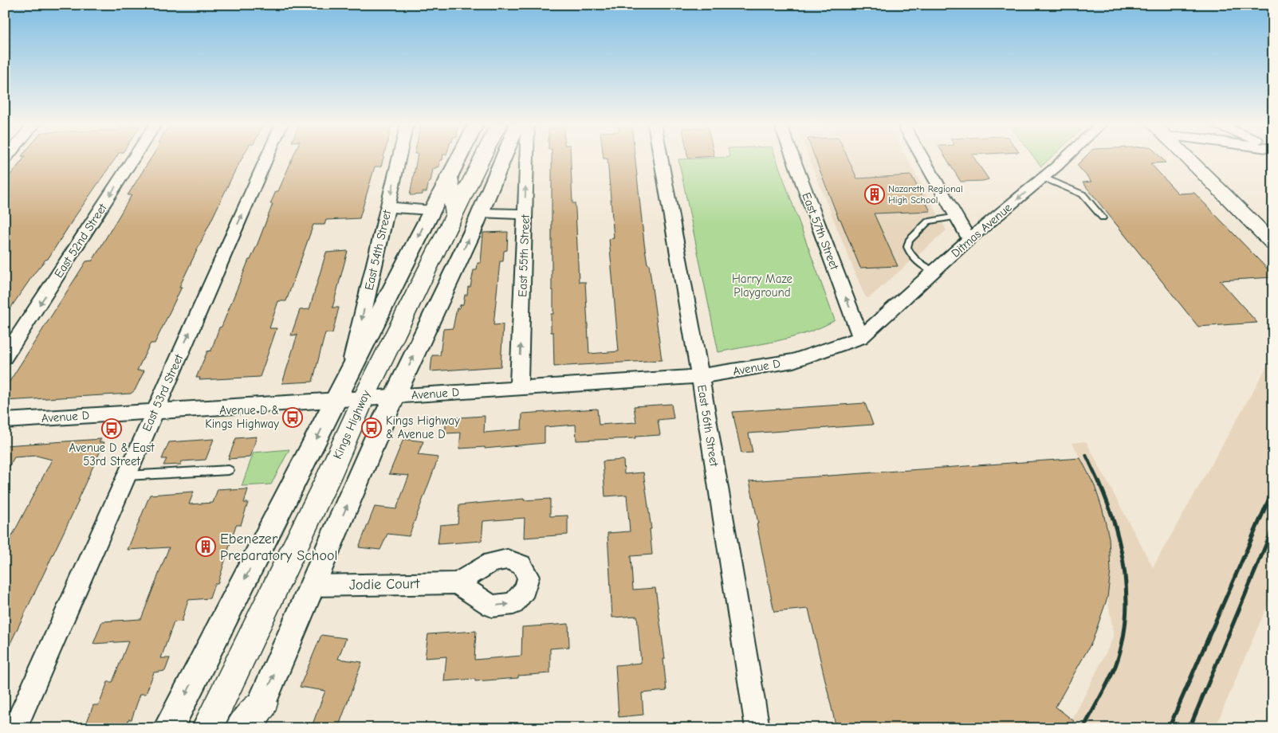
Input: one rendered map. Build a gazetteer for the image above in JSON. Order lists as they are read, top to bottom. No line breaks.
{"streets":{"main road":["Kings Highway"],"street":["Ditmas Avenue","East 57th Street","East 52nd Street","East 54th Street","East 55th Street","Avenue D","East 53rd Street","East 56th Street","Jodie Court"]},"crossings":[["Ditmas Avenue","East 57th Street"],["Ditmas Avenue","Avenue D"],["East 57th Street","Avenue D"],["East 54th Street","Kings Highway"],["East 55th Street","Avenue D"],["Avenue D","East 53rd Street"],["Avenue D","Kings Highway"],["Avenue D","East 56th Street"]],"one_way":["Ditmas Avenue","East 52nd Street","East 53rd Street"],"parks":["Harry Maze Playground"],"places":{"building":["Nazareth Regional High School","Ebenezer Preparatory School"],"bus stop":["Avenue D & Kings Highway","Kings Highway & Avenue D","Avenue D & East 53rd Street"]}}
